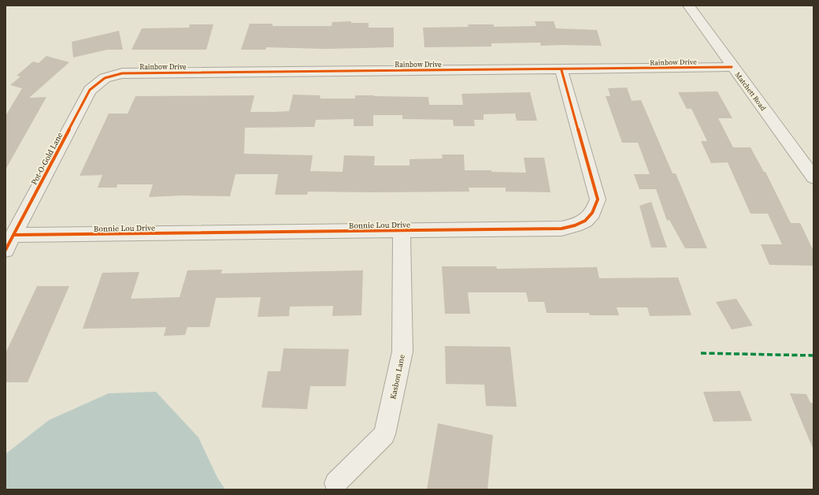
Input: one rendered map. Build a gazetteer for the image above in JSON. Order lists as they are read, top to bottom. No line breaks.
{"streets":{"street":["Rainbow Drive","Matchett Road","Pot-O-Gold Lane","Bonnie Lou Drive","Kasbon Lane"]},"crossings":[["Rainbow Drive","Matchett Road"],["Rainbow Drive","Pot-O-Gold Lane"],["Rainbow Drive","Bonnie Lou Drive"],["Pot-O-Gold Lane","Bonnie Lou Drive"],["Bonnie Lou Drive","Kasbon Lane"]]}
